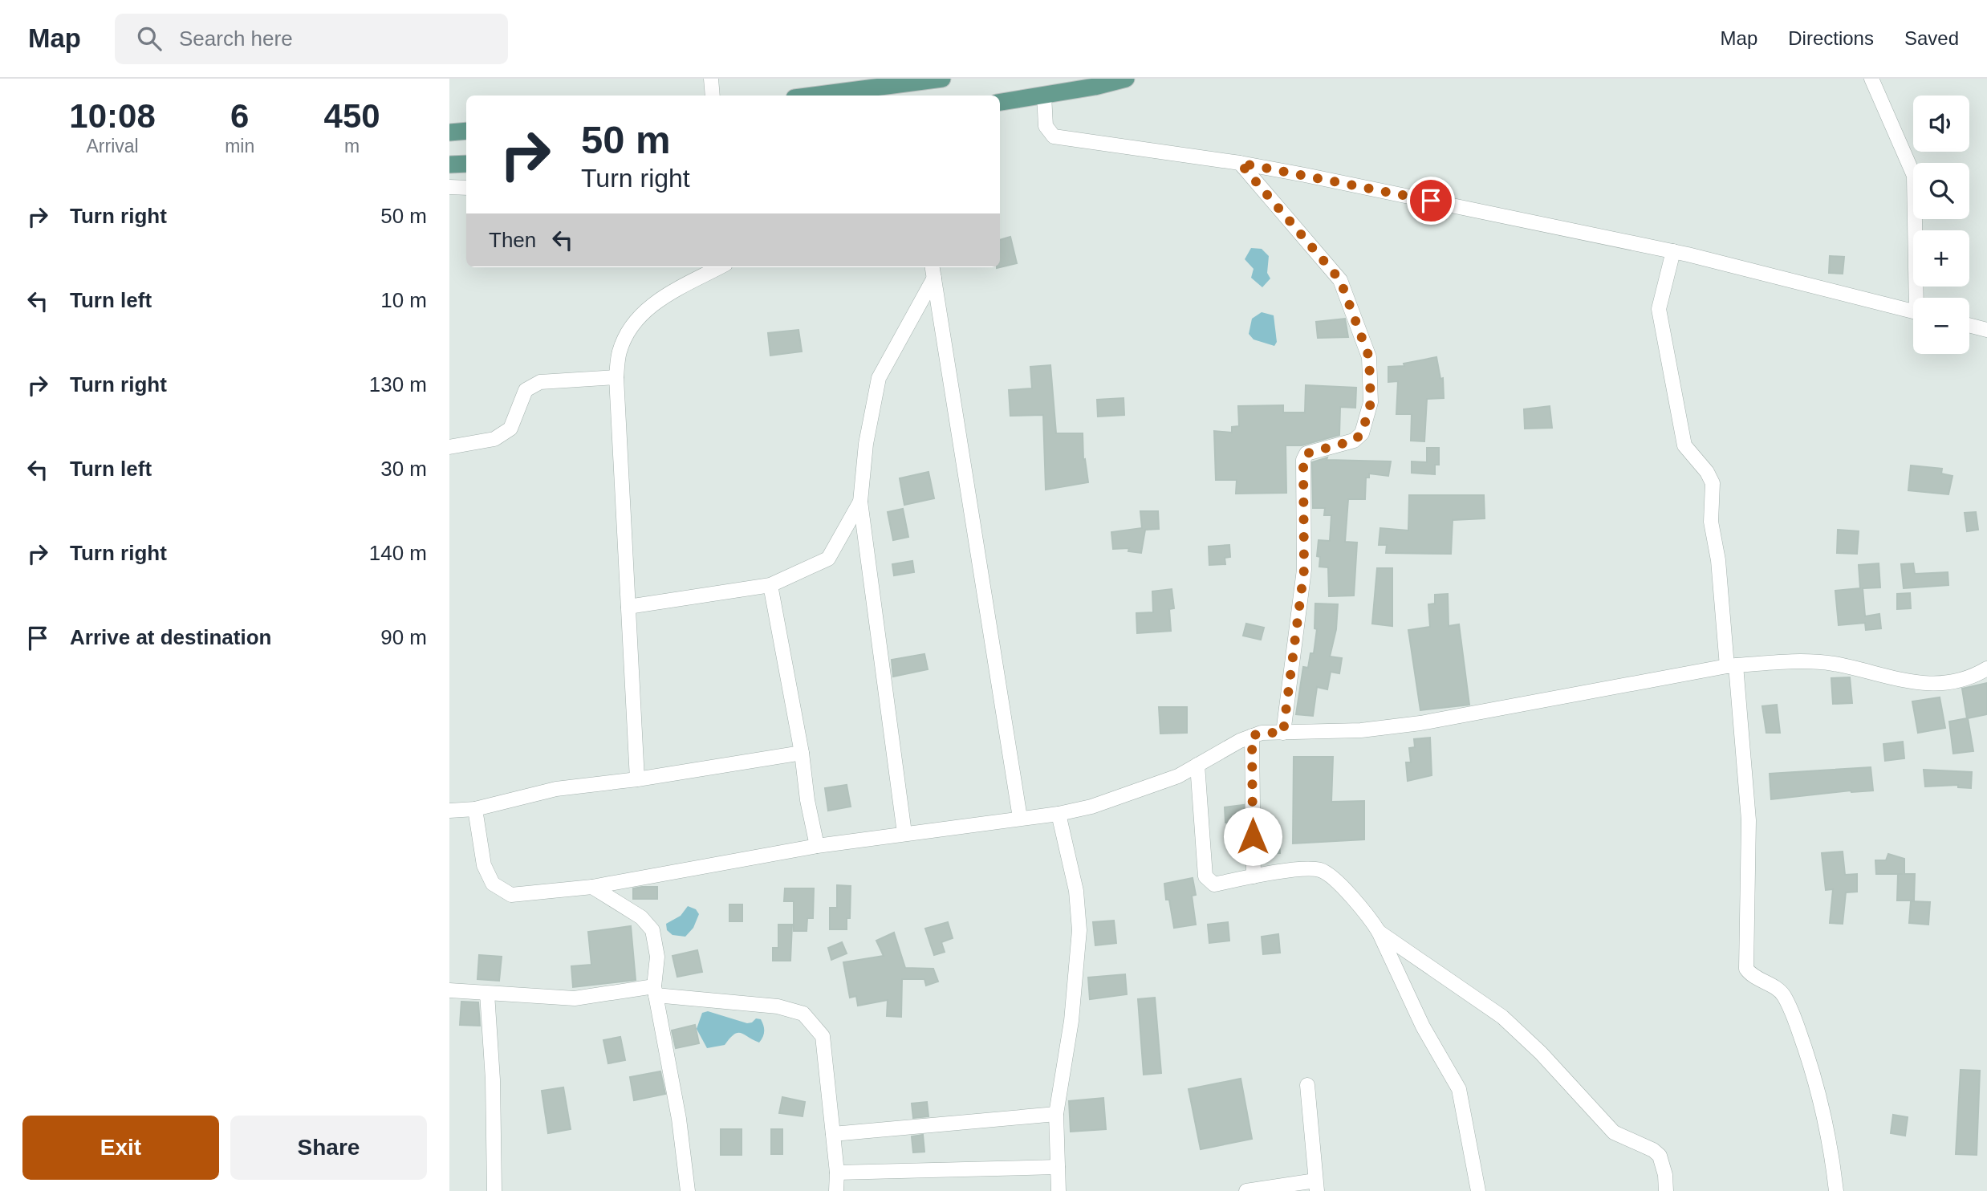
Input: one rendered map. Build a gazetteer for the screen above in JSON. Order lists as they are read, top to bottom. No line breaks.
{"page":{"header":"Map","search":"Search here","nav":["Map","Directions","Saved"],"eta":["10:08","Arrival","6","min","450","m"],"map_buttons":["+","−"],"turn":["50 m","Turn right"],"list":[{"name":"Turn right","value":"50 m"},{"name":"Turn left","value":"10 m"},{"name":"Turn right","value":"130 m"},{"name":"Turn left","value":"30 m"},{"name":"Turn right","value":"140 m"},{"name":"Arrive at destination","value":"90 m"}],"then":"Then","buttons":["Exit","Share"]}}
